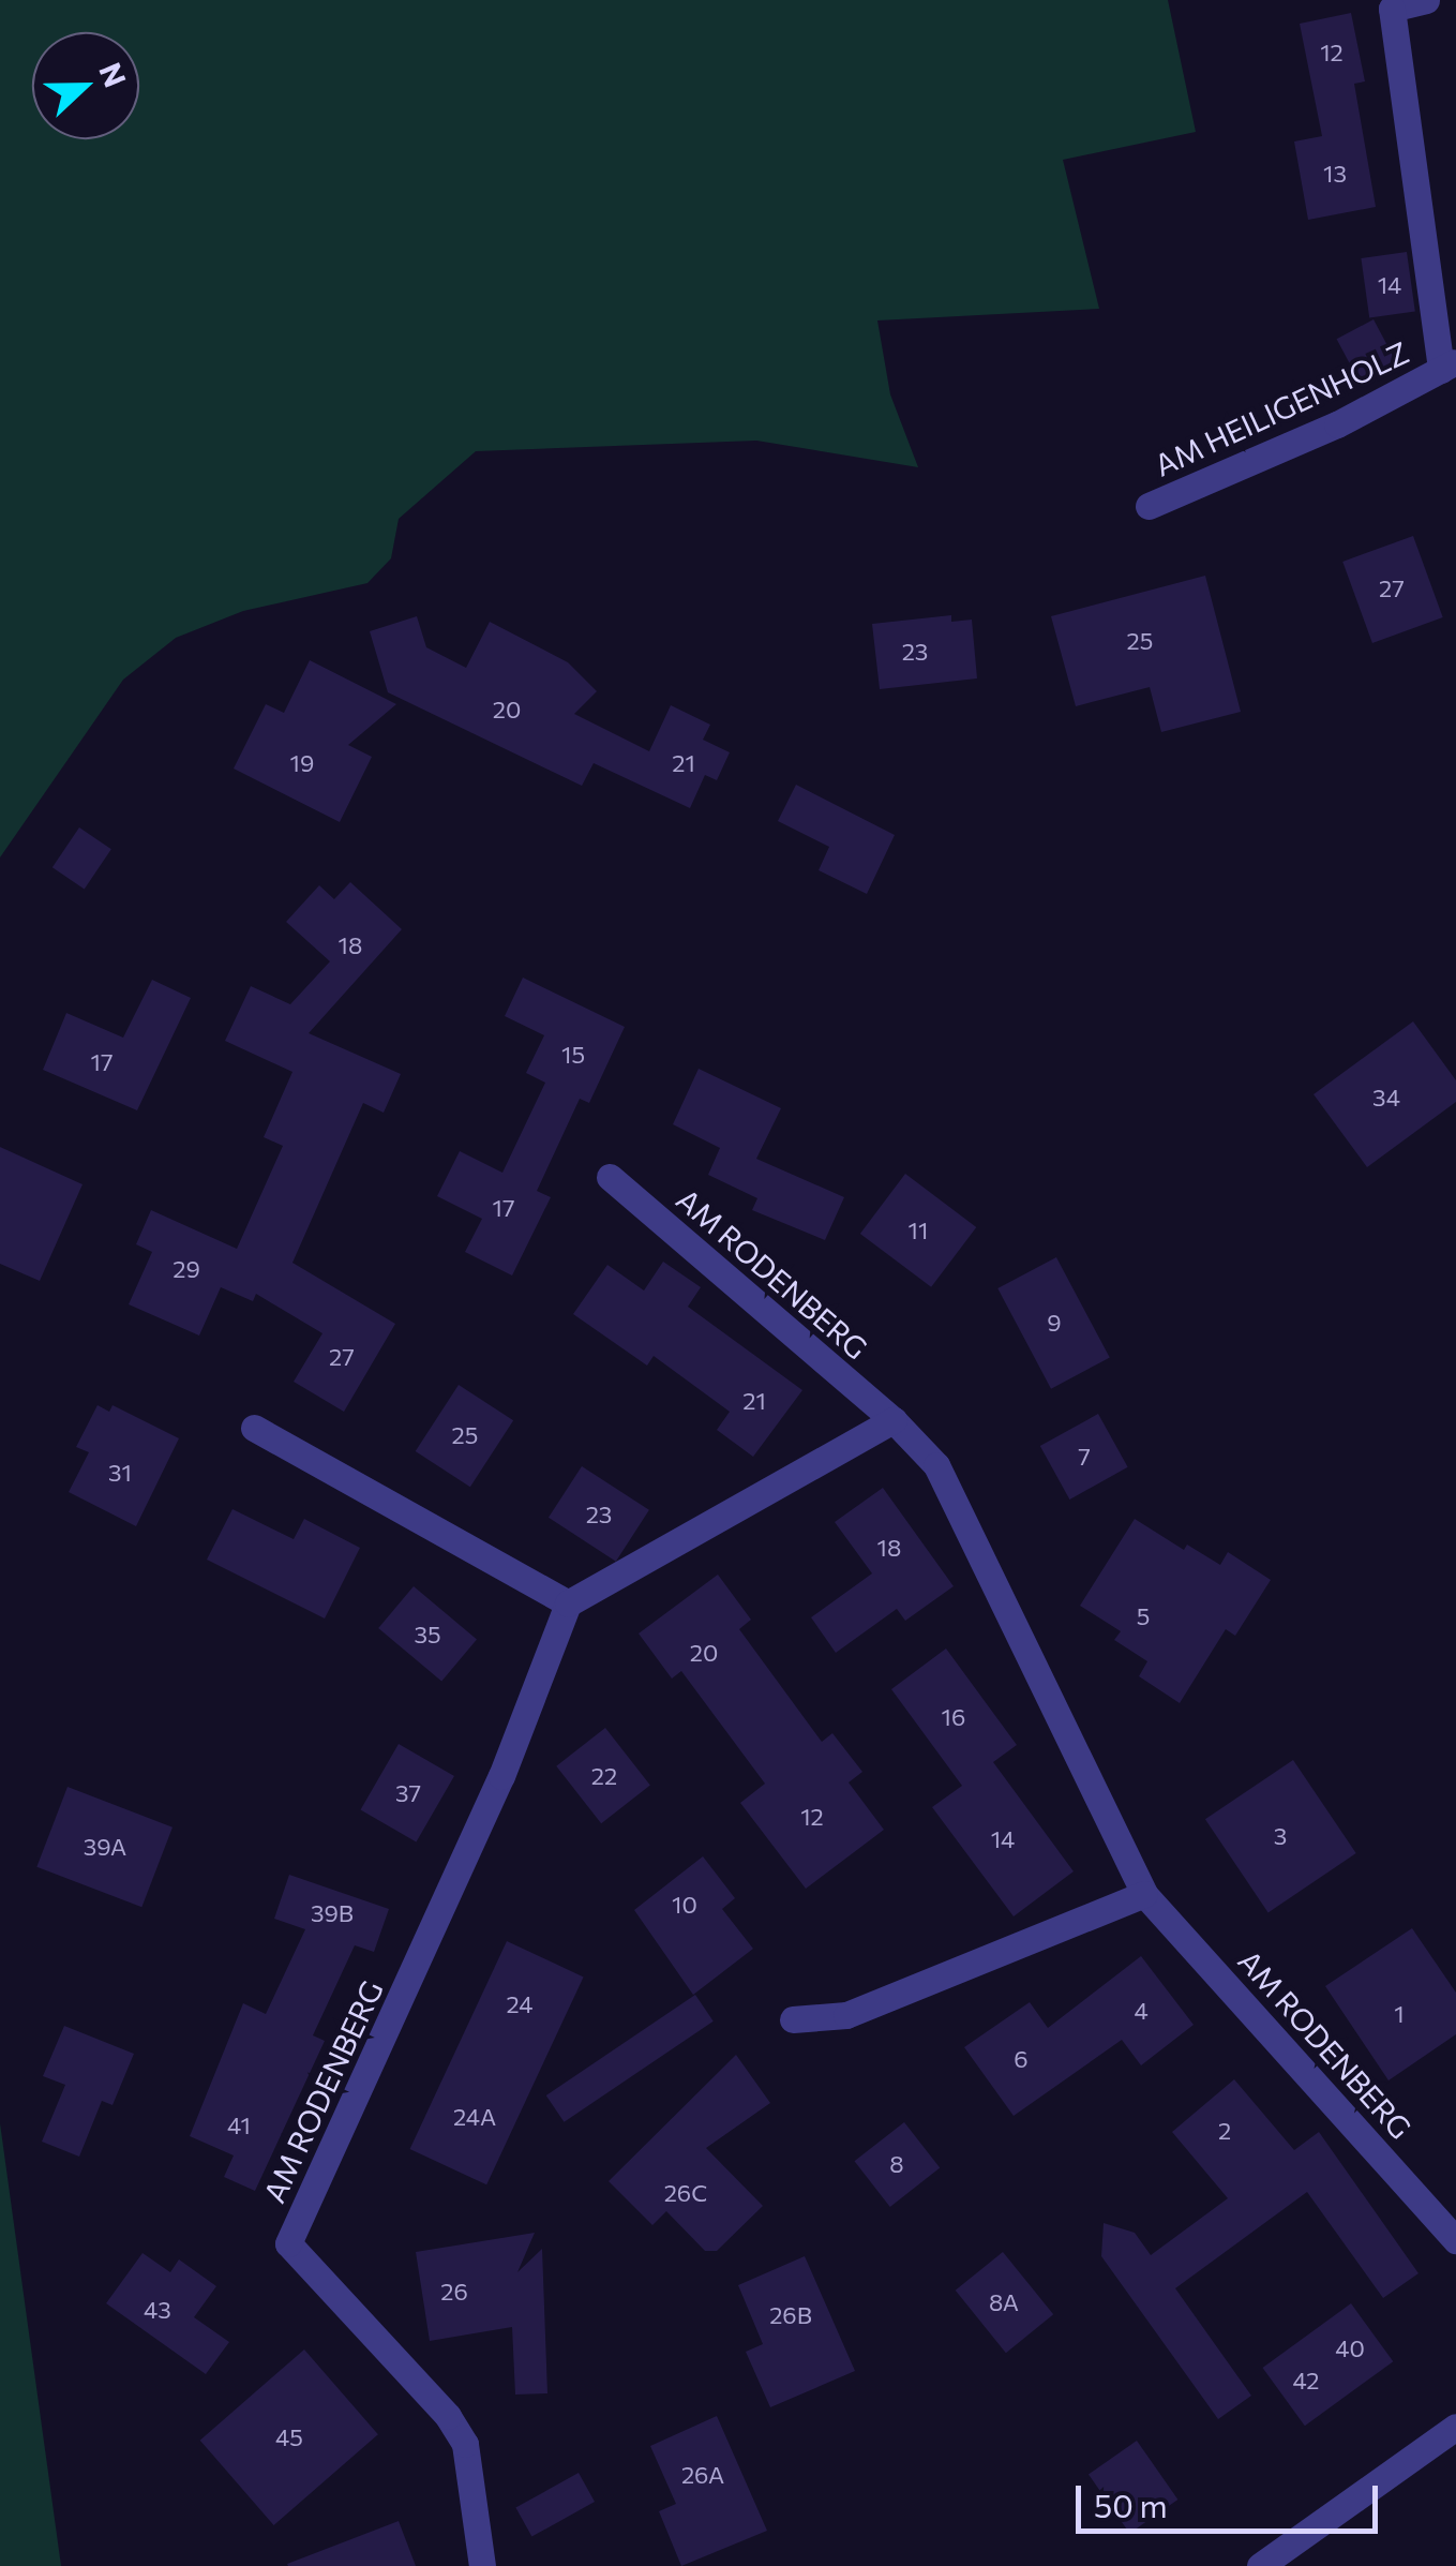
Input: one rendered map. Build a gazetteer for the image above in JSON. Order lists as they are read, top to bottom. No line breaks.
{"streets":{"street":["AM HEILIGENHOLZ","AM RODENBERG"]},"house_numbers":["12","13","14","27","25","23","20","19","21","18","15","17","34","17","11","29","9","27","21","25","7","31","23","18","5","35","20","16","22","37","12","3","14","39A","10","39B","24","4","1","6","24A","41","2","8","26C","26","8A","43","26B","40","42","45","26A"],"scale_bar":"50 m","north":"right"}
